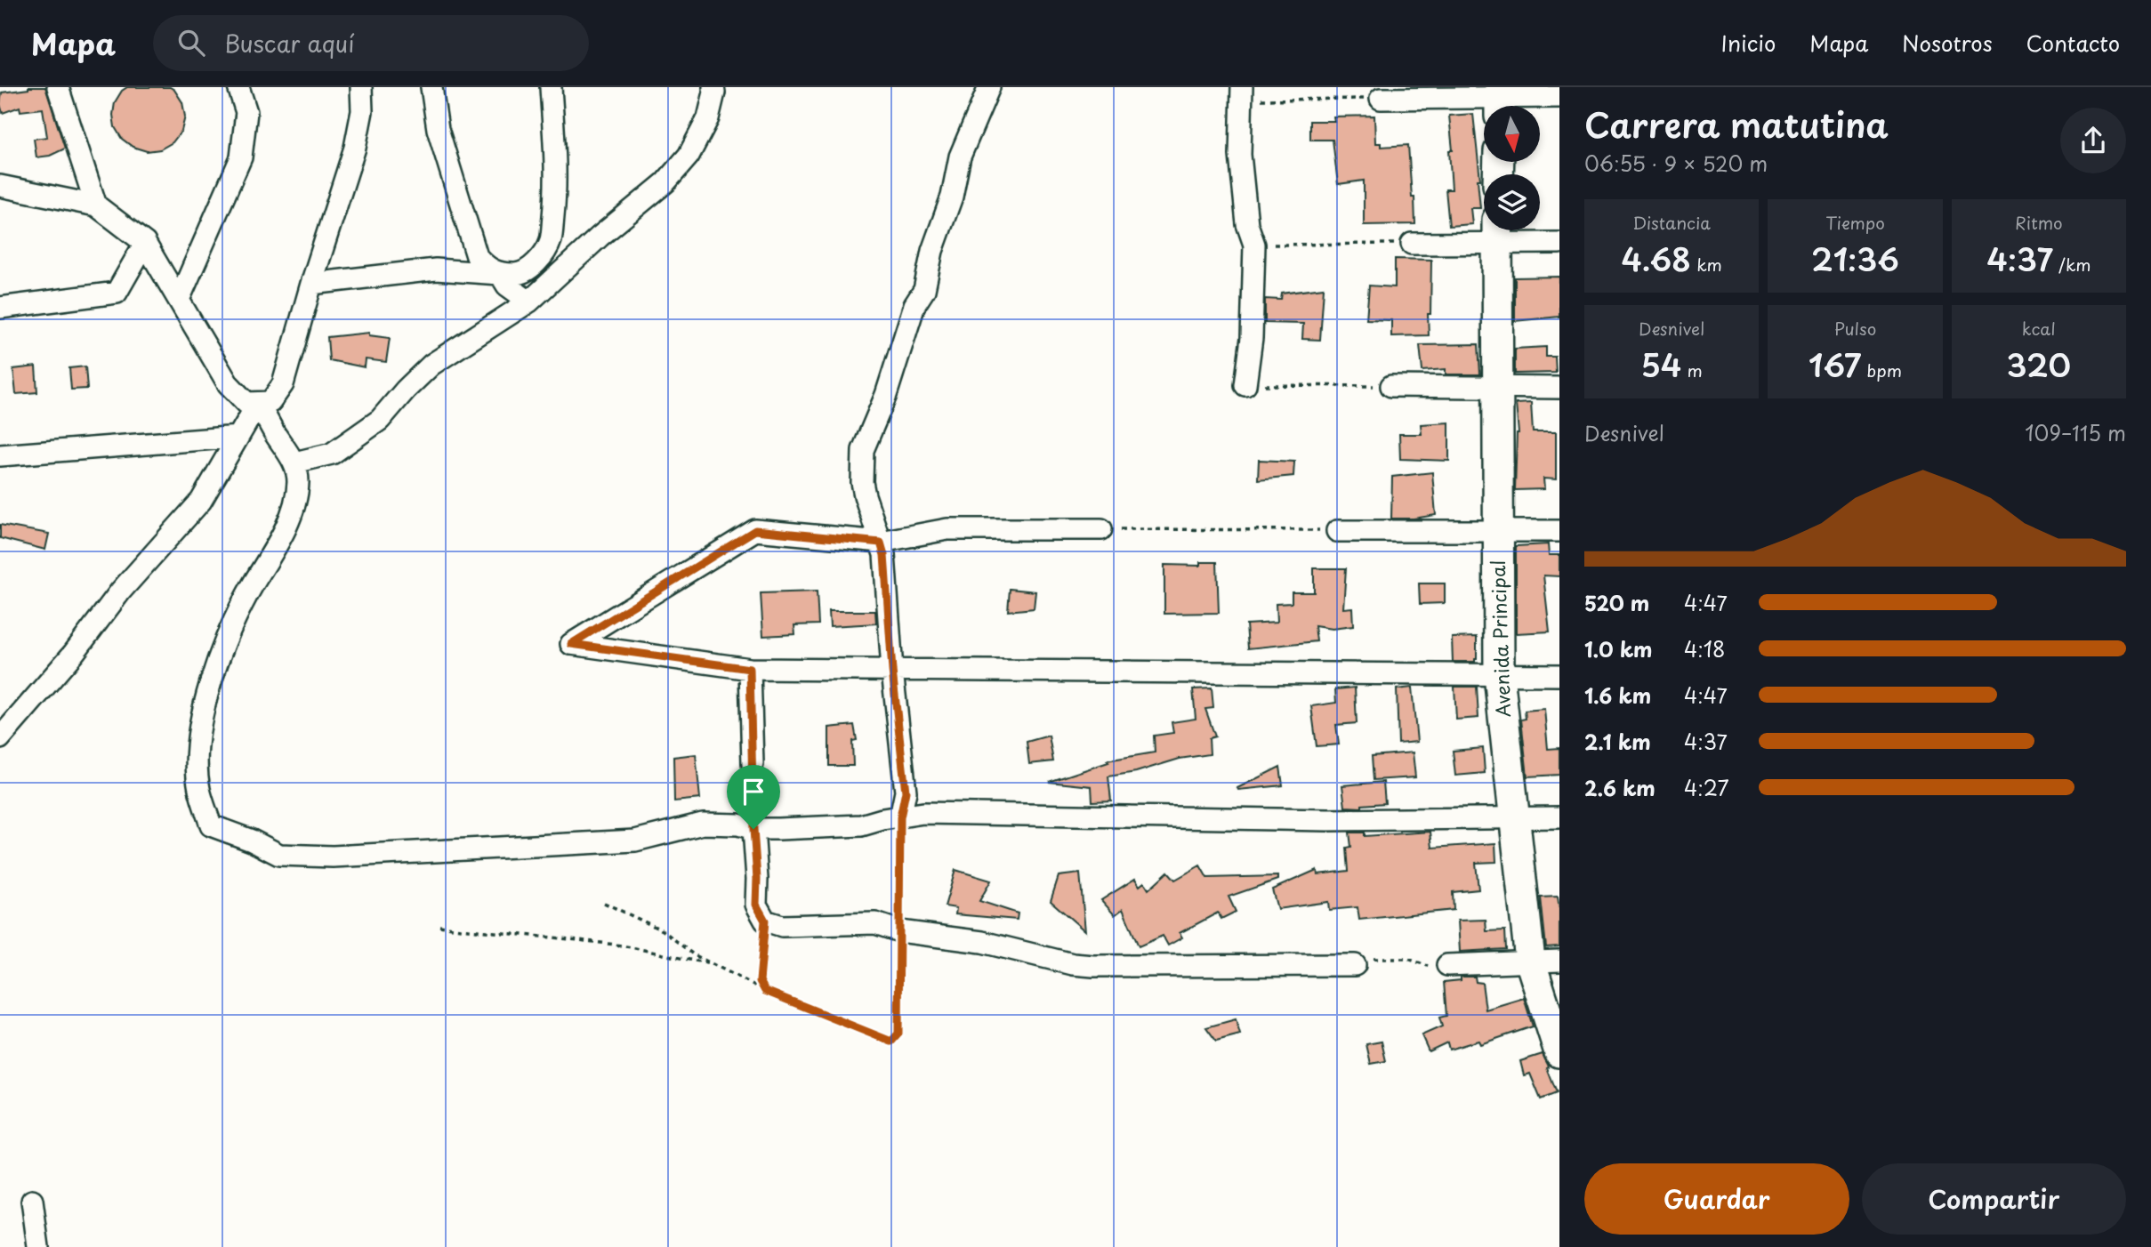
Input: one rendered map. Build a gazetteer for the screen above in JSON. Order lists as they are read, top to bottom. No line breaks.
{"streets":{"street":["Avenida Principal"]},"north":"bottom","page":{"header":"Mapa","search":"Buscar aquí","nav":["Inicio","Mapa","Nosotros","Contacto"],"heading":["Carrera matutina","06:55 · 9 × 520 m"],"stats":[["Distancia","4.68 km"],["Tiempo","21:36"],["Ritmo","4:37 /km"],["Desnivel","54 m"],["Pulso","167 bpm"],["kcal","320"]],"chart":["Desnivel","109–115 m"],"list":[{"name":"520 m","note":"4:47"},{"name":"1.0 km","note":"4:18"},{"name":"1.6 km","note":"4:47"},{"name":"2.1 km","note":"4:37"},{"name":"2.6 km","note":"4:27"}],"buttons":["Guardar","Compartir"]}}
